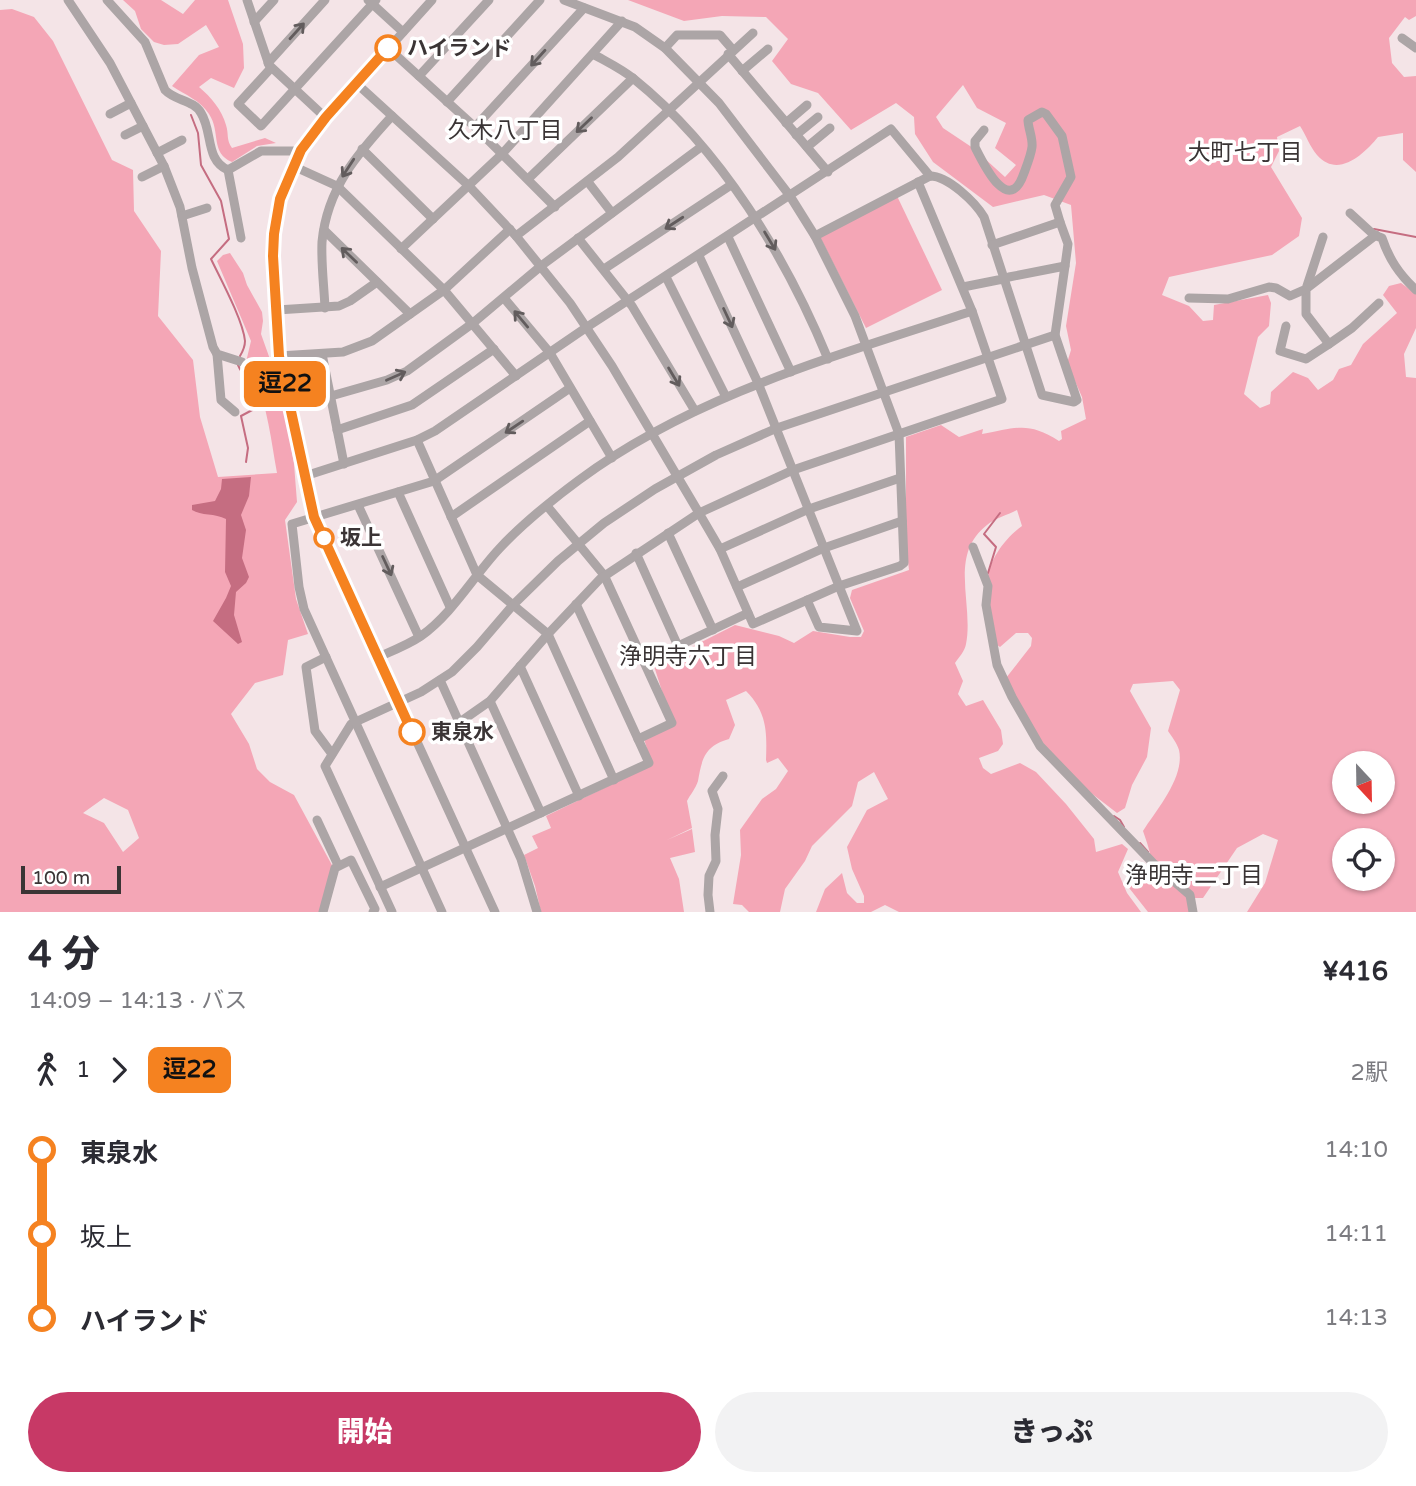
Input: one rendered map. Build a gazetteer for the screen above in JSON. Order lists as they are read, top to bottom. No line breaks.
{"districts":["久木八丁目","大町七丁目","浄明寺六丁目","浄明寺二丁目"],"places":["ハイランド","坂上","東泉水"],"lines":["bus line 逗22"],"scale_bar":"100 m","north":"bottom","page":{"on_map":"逗22","scale":"100 m","heading":["4 分","14:09 – 14:13 · バス","¥416"],"legs":["1","逗22","2駅"],"list":[{"name":"東泉水","value":"14:10"},{"name":"坂上","value":"14:11"},{"name":"ハイランド","value":"14:13"}],"buttons":["開始","きっぷ"]}}
